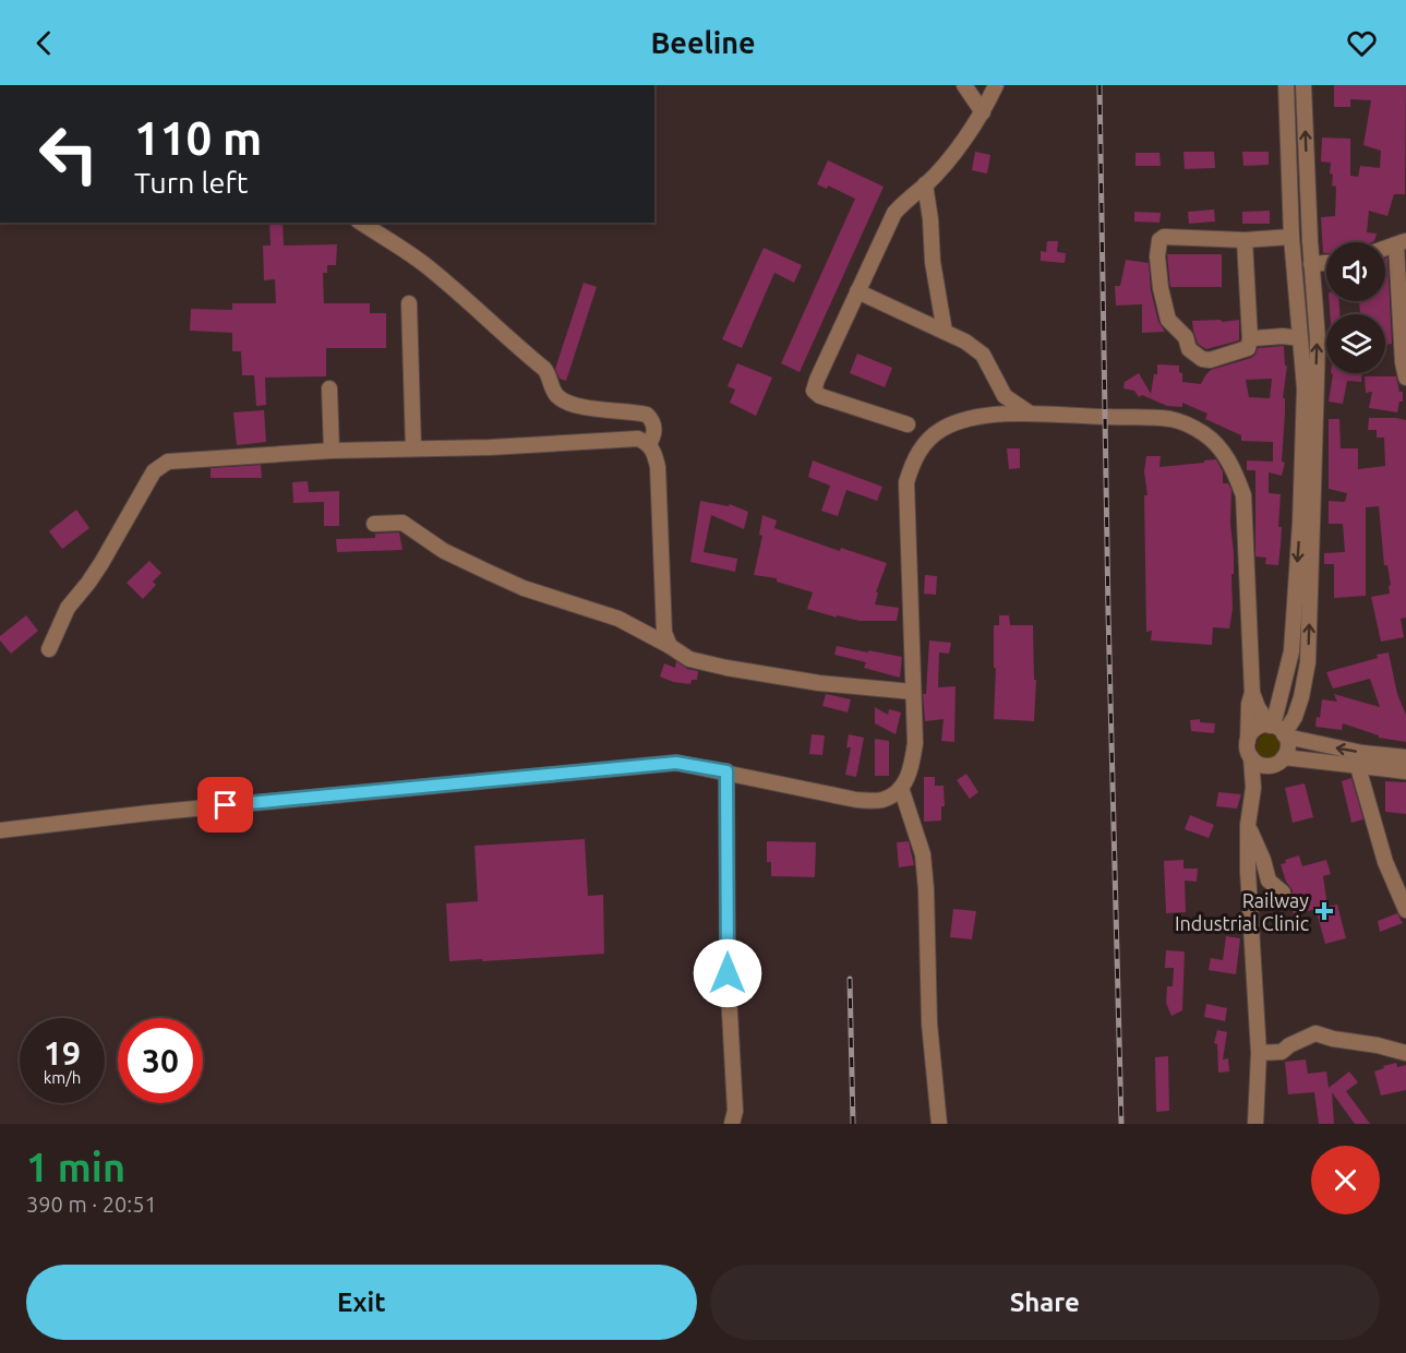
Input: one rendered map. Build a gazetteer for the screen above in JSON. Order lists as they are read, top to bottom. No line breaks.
{"places":{"health":["Railway Industrial Clinic"]},"page":{"header":"Beeline","turn":["110 m","Turn left"],"speed":"19 km/h","limit":"30","heading":["1 min","390 m · 20:51"],"buttons":["Exit","Share"]}}
